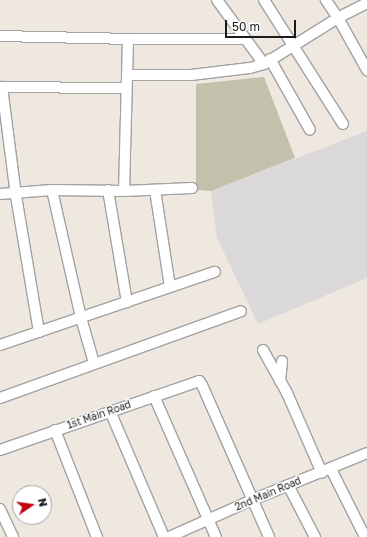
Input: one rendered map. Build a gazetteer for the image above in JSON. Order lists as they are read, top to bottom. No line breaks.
{"streets":{"street":["1st Main Road","2nd Main Road"]},"crossings":[["1st Main Road","2nd Main Road"]],"scale_bar":"50 m","north":"right"}
